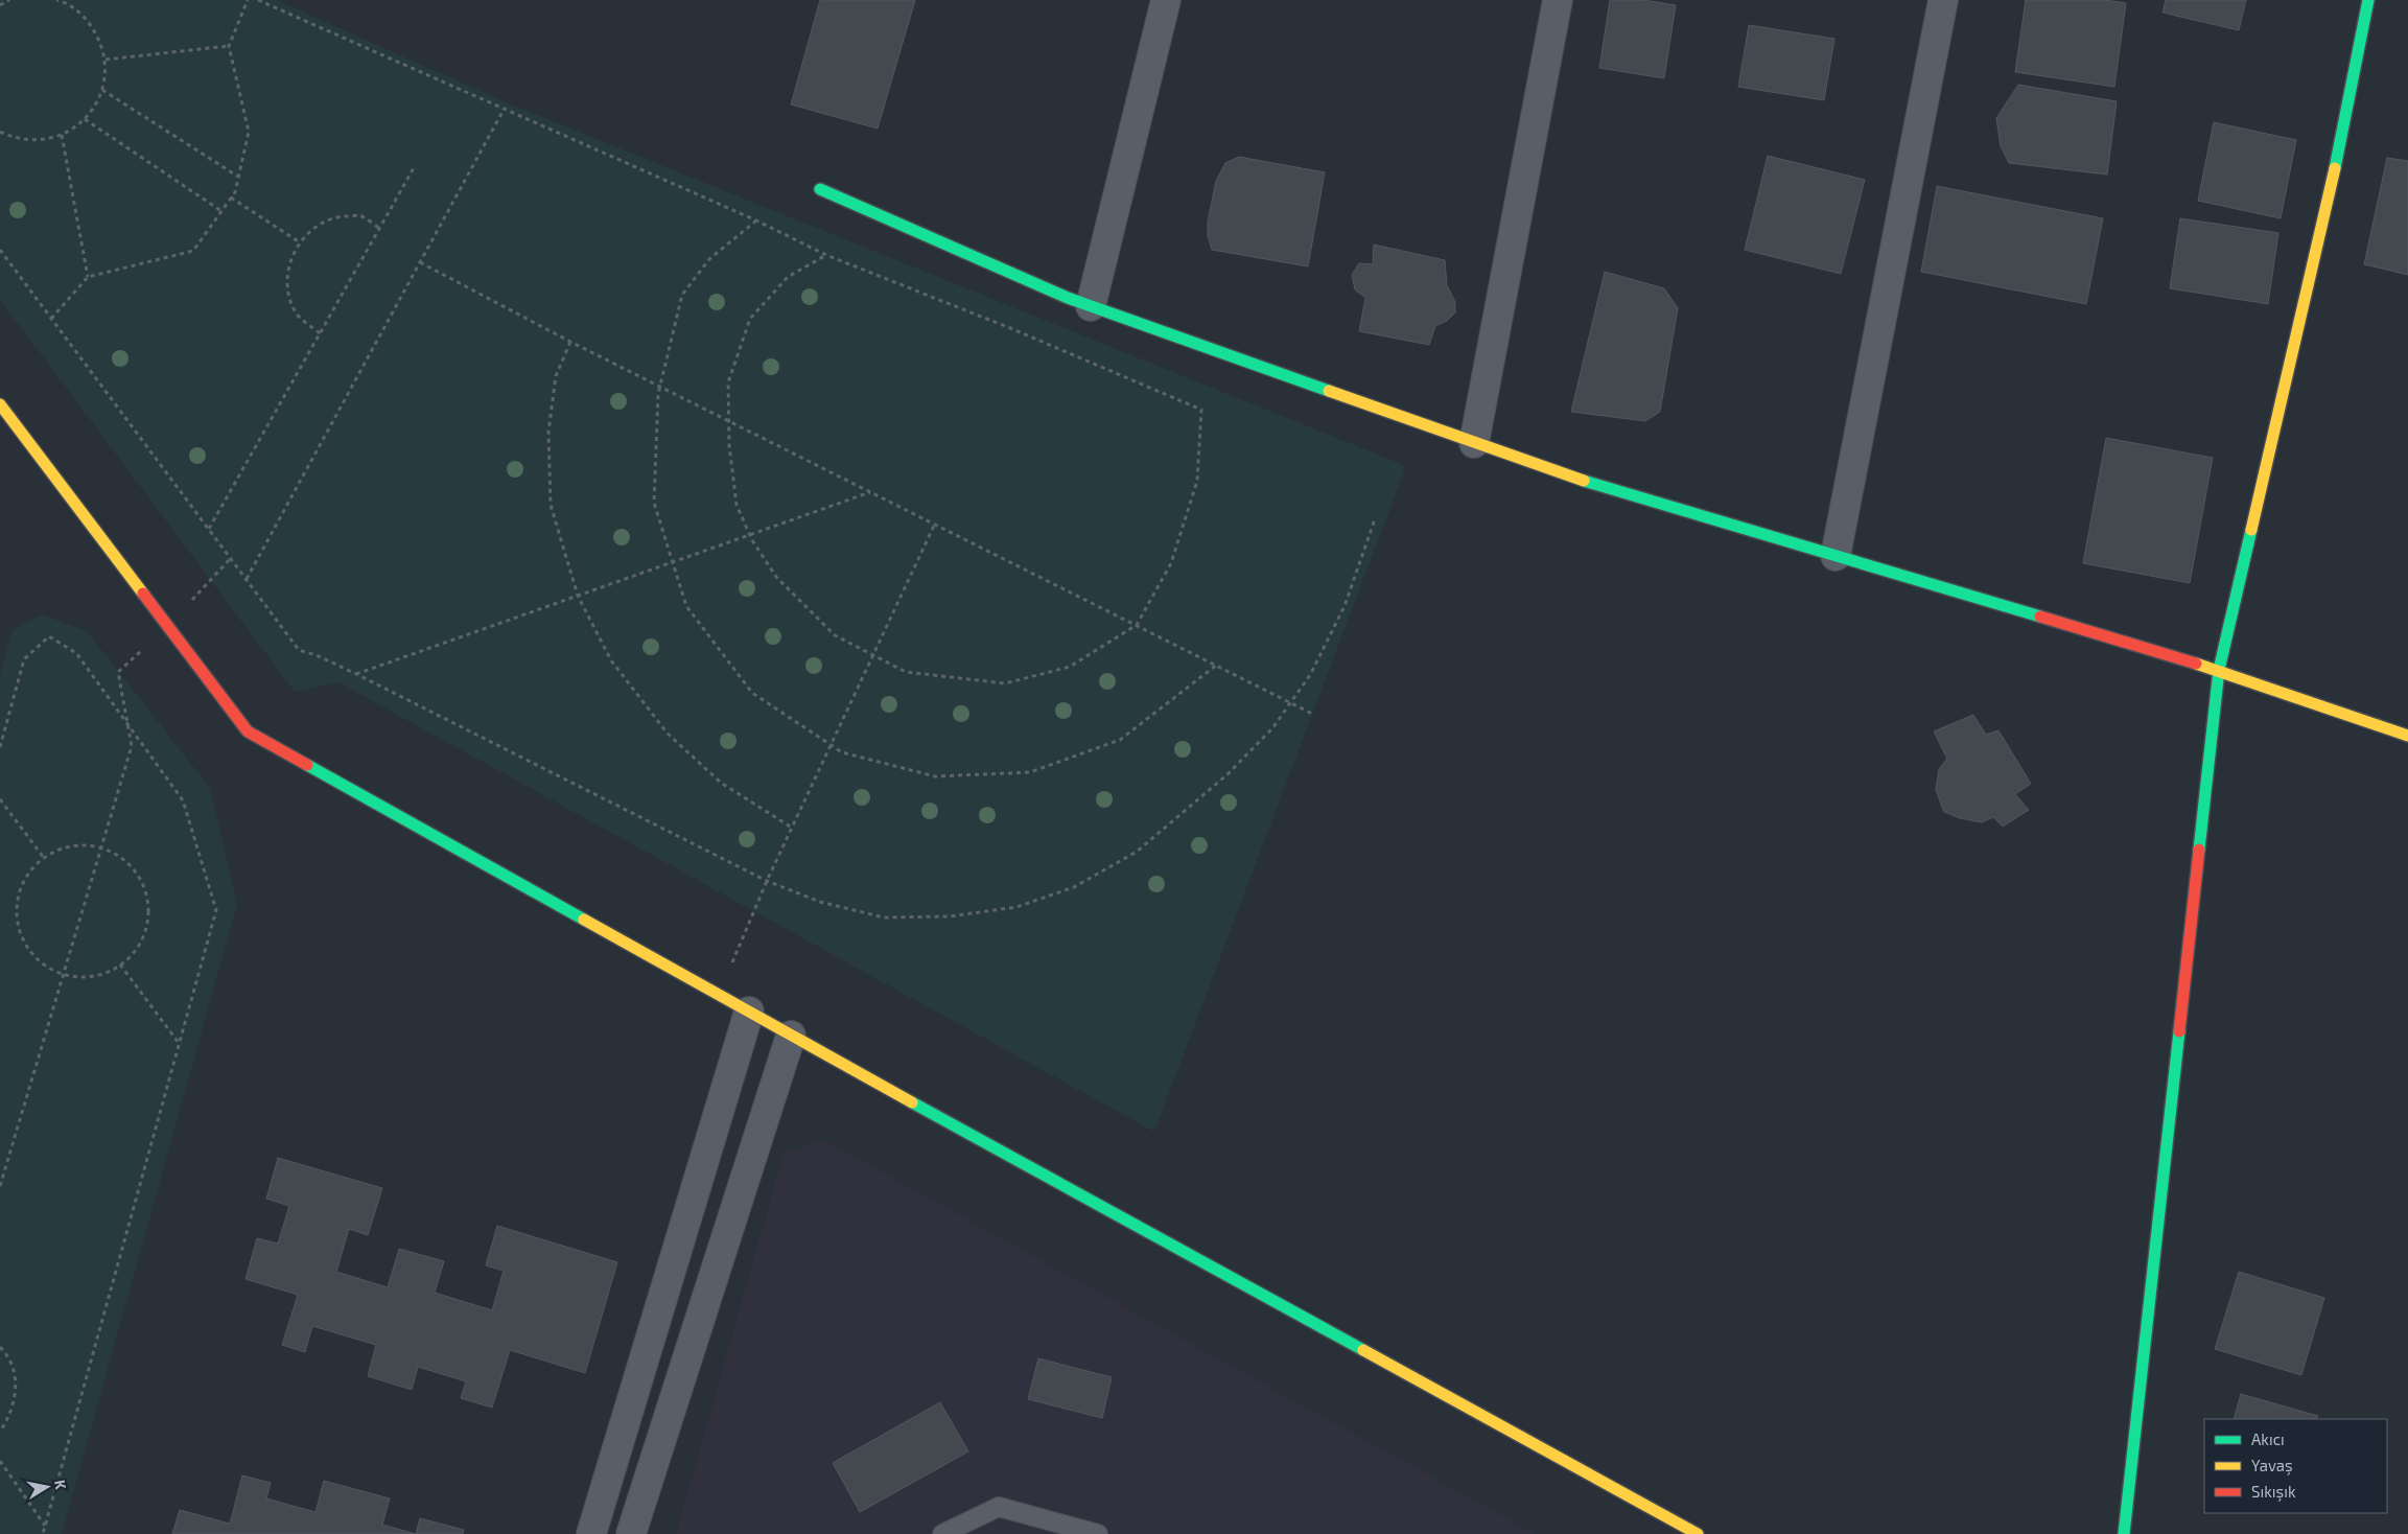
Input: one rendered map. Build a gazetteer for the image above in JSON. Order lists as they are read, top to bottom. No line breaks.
{"legend":["Akıcı","Yavaş","Sıkışık"],"north":"right"}
